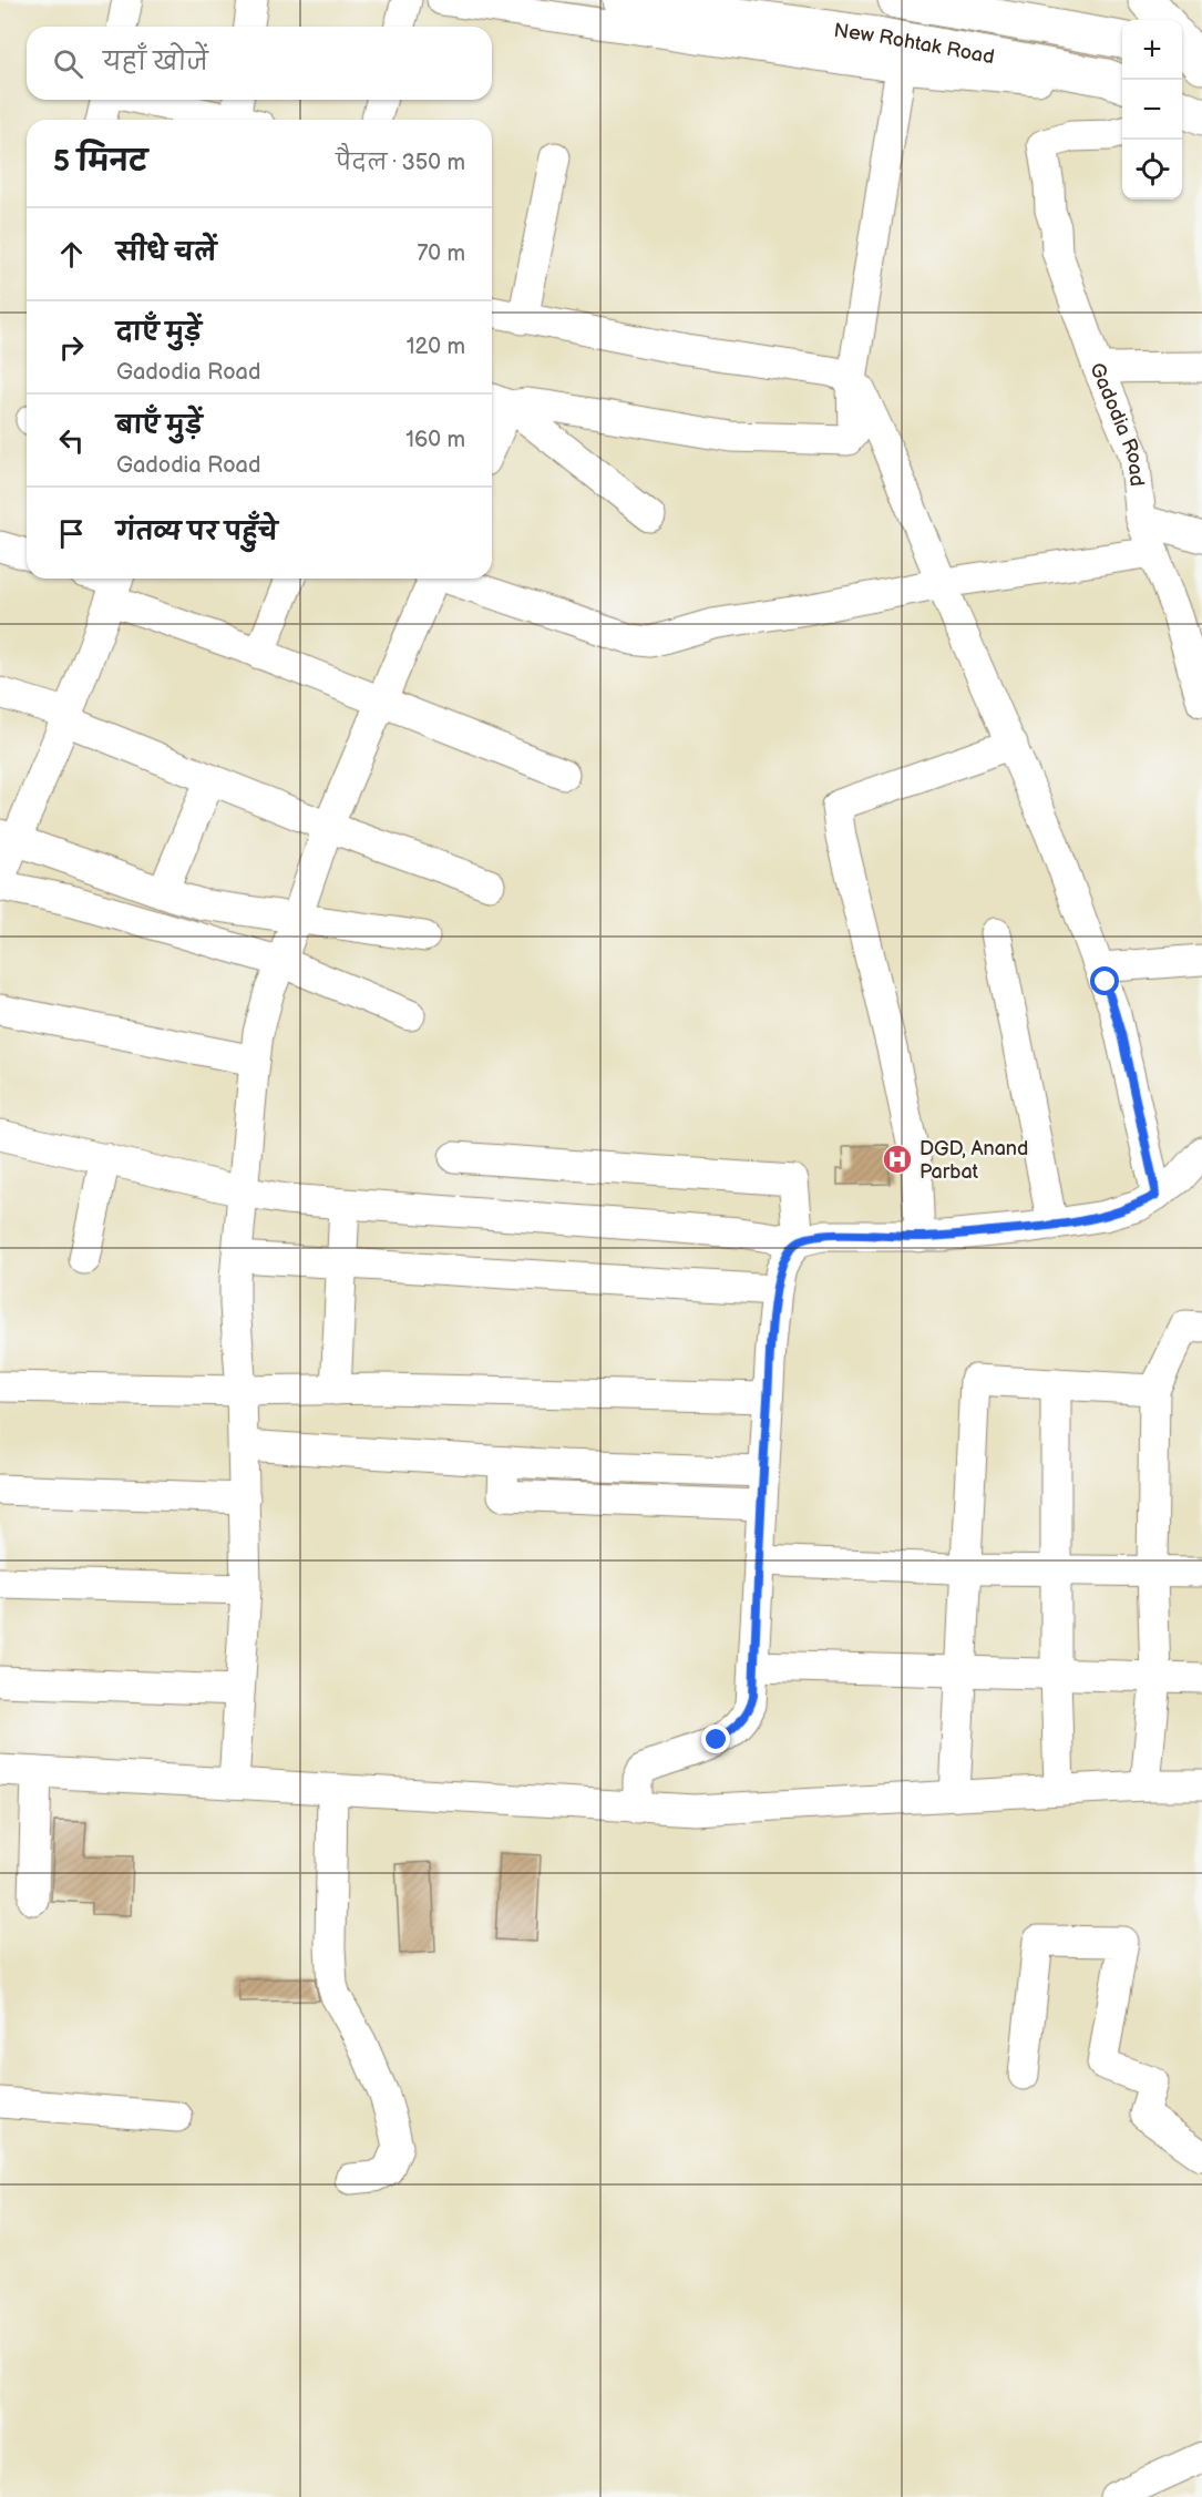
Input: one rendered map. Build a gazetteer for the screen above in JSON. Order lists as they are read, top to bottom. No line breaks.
{"streets":{"main road":["New Rohtak Road"],"street":["Gadodia Road"]},"places":{"hospital":["DGD, Anand Parbat"]},"page":{"map_buttons":["+","−"],"search":"यहाँ खोजें","heading":["5 मिनट","पैदल · 350 m"],"list":[["सीधे चलें","70 m"],["दाएँ मुड़ें","Gadodia Road","120 m"],["बाएँ मुड़ें","Gadodia Road","160 m"],"गंतव्य पर पहुँचे"]}}
